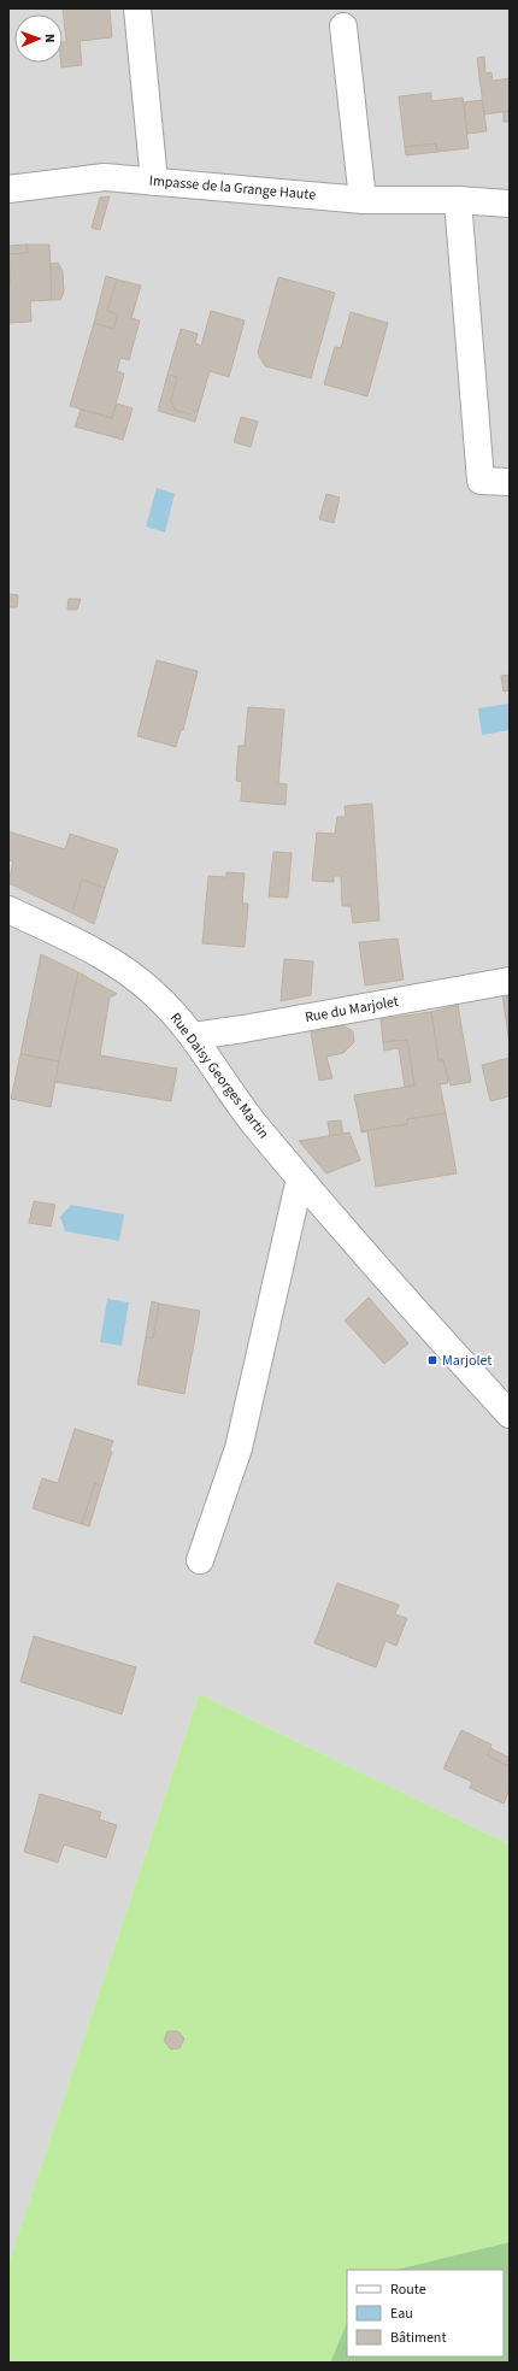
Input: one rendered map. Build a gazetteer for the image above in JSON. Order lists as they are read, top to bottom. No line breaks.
{"streets":{"street":["Impasse de la Grange Haute","Rue du Marjolet","Rue Daisy Georges Martin"]},"crossings":[["Rue du Marjolet","Rue Daisy Georges Martin"]],"places":{"transit":["Marjolet"]},"legend":["Route","Eau","Bâtiment"],"north":"right"}
